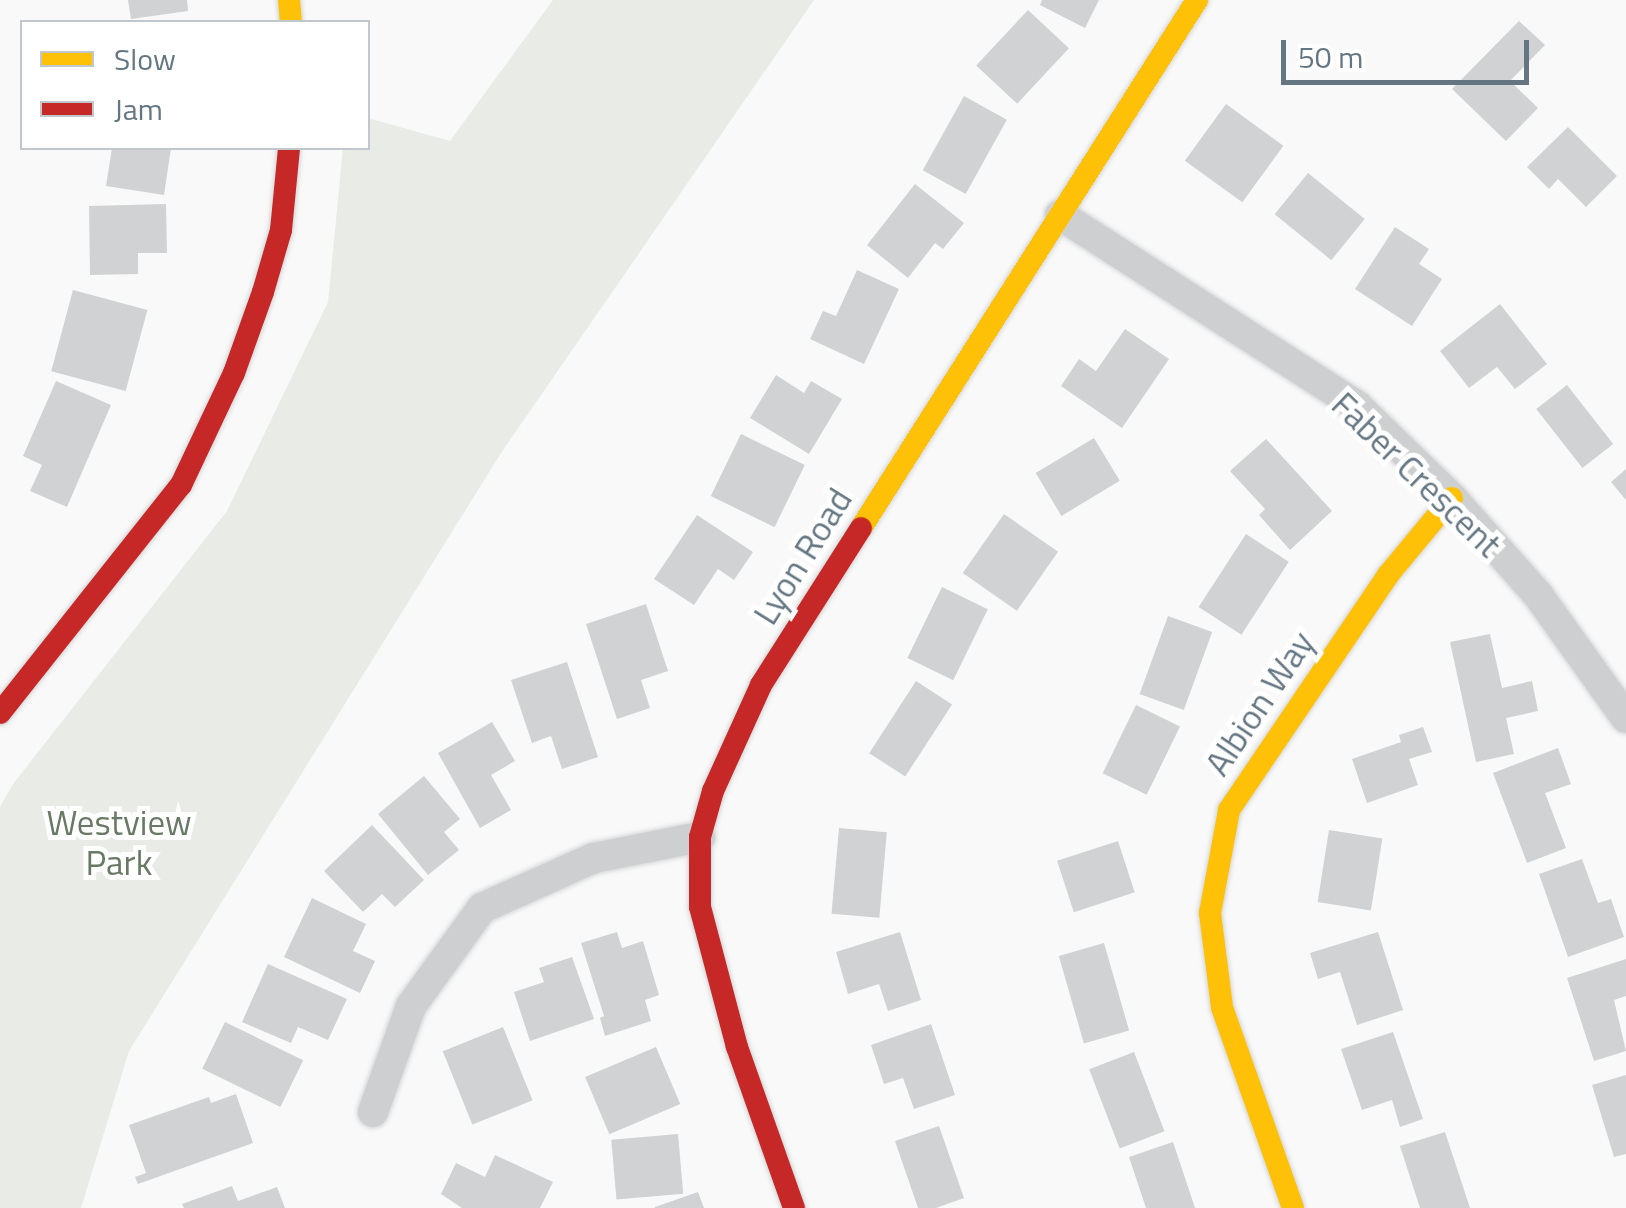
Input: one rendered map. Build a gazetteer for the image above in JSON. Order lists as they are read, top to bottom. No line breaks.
{"streets":{"street":["Faber Crescent","Lyon Road","Albion Way"]},"crossings":[["Faber Crescent","Lyon Road"],["Faber Crescent","Albion Way"]],"parks":["Westview Park"],"legend":["Slow","Jam"],"scale_bar":"50 m"}
